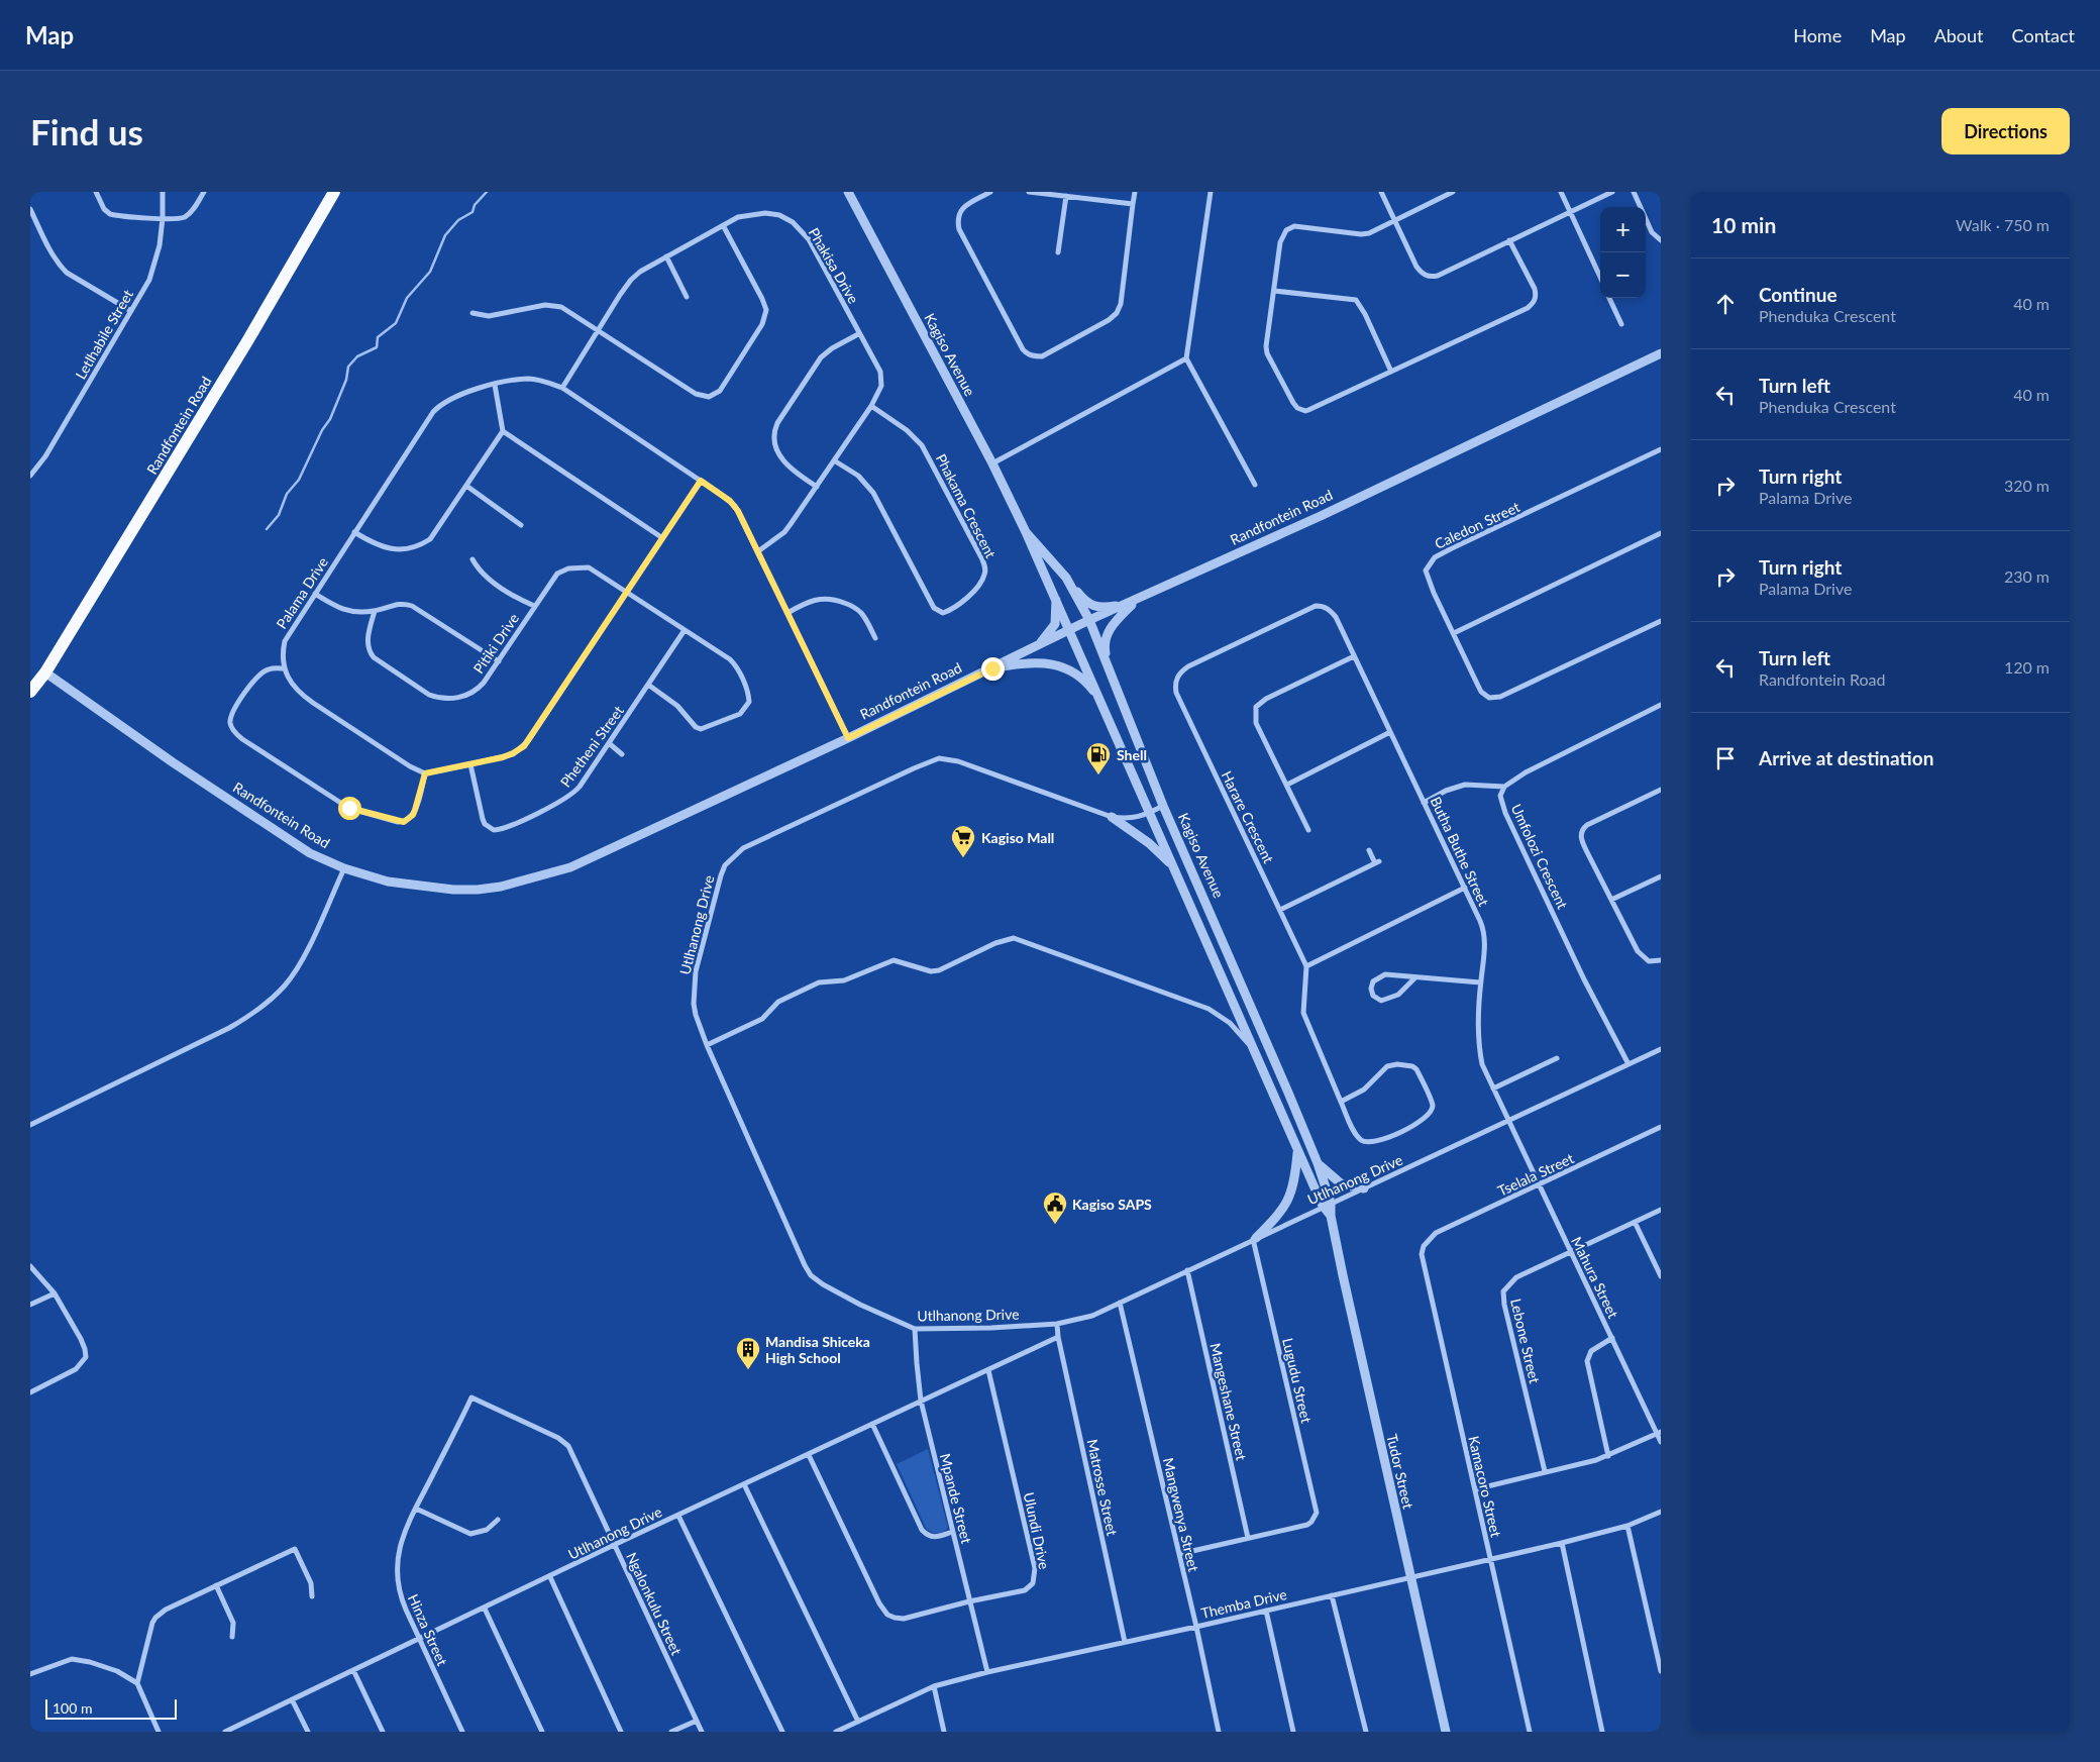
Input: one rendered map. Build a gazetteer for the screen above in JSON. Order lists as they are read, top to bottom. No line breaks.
{"streets":{"main road":["Randfontein Road"],"street":["Phakisa Drive","Letlhabile Street","Kagiso Avenue","Phakama Crescent","Caledon Street","Palama Drive","Pitiki Drive","Phetheni Street","Harare Crescent","Butha Buthe Street","Umfolozi Crescent","Utlhanong Drive","Tselala Street","Mahura Street","Lebone Street","Lugudu Street","Mangeshane Street","Tudor Street","Kamacoro Street","Matrosse Street","Mpande Street","Mangwenya Street","Ulundi Drive","Ngalonkulu Street","Themba Drive","Hinza Street"]},"crossings":[["Phakisa Drive","Phakama Crescent"],["Phakisa Drive","Palama Drive"],["Kagiso Avenue","Randfontein Road"],["Kagiso Avenue","Utlhanong Drive"],["Kagiso Avenue","Tudor Street"],["Randfontein Road","Palama Drive"],["Harare Crescent","Butha Buthe Street"],["Butha Buthe Street","Utlhanong Drive"],["Butha Buthe Street","Mahura Street"],["Umfolozi Crescent","Utlhanong Drive"],["Utlhanong Drive","Mahura Street"],["Utlhanong Drive","Lugudu Street"],["Utlhanong Drive","Mangeshane Street"],["Utlhanong Drive","Tudor Street"],["Utlhanong Drive","Matrosse Street"],["Utlhanong Drive","Mpande Street"],["Utlhanong Drive","Mangwenya Street"],["Utlhanong Drive","Ulundi Drive"],["Utlhanong Drive","Ngalonkulu Street"],["Utlhanong Drive","Hinza Street"],["Tselala Street","Mahura Street"],["Tselala Street","Kamacoro Street"],["Mahura Street","Lebone Street"],["Lugudu Street","Mangeshane Street"],["Tudor Street","Themba Drive"],["Kamacoro Street","Themba Drive"],["Matrosse Street","Themba Drive"],["Mpande Street","Ulundi Drive"],["Mpande Street","Themba Drive"],["Mangwenya Street","Themba Drive"],["Ngalonkulu Street","Hinza Street"]],"places":{"fuel station":["Shell"],"supermarket":["Kagiso Mall"],"public building":["Kagiso SAPS"],"building":["Mandisa Shiceka High School"]},"scale_bar":"100 m","page":{"header":"Map","nav":["Home","Map","About","Contact"],"buttons":"Directions","title":"Find us","heading":["10 min","Walk · 750 m"],"map_buttons":["+","−"],"list":[["Continue","Phenduka Crescent","40 m"],["Turn left","Phenduka Crescent","40 m"],["Turn right","Palama Drive","320 m"],["Turn right","Palama Drive","230 m"],["Turn left","Randfontein Road","120 m"],"Arrive at destination"],"scale":"100 m"}}
